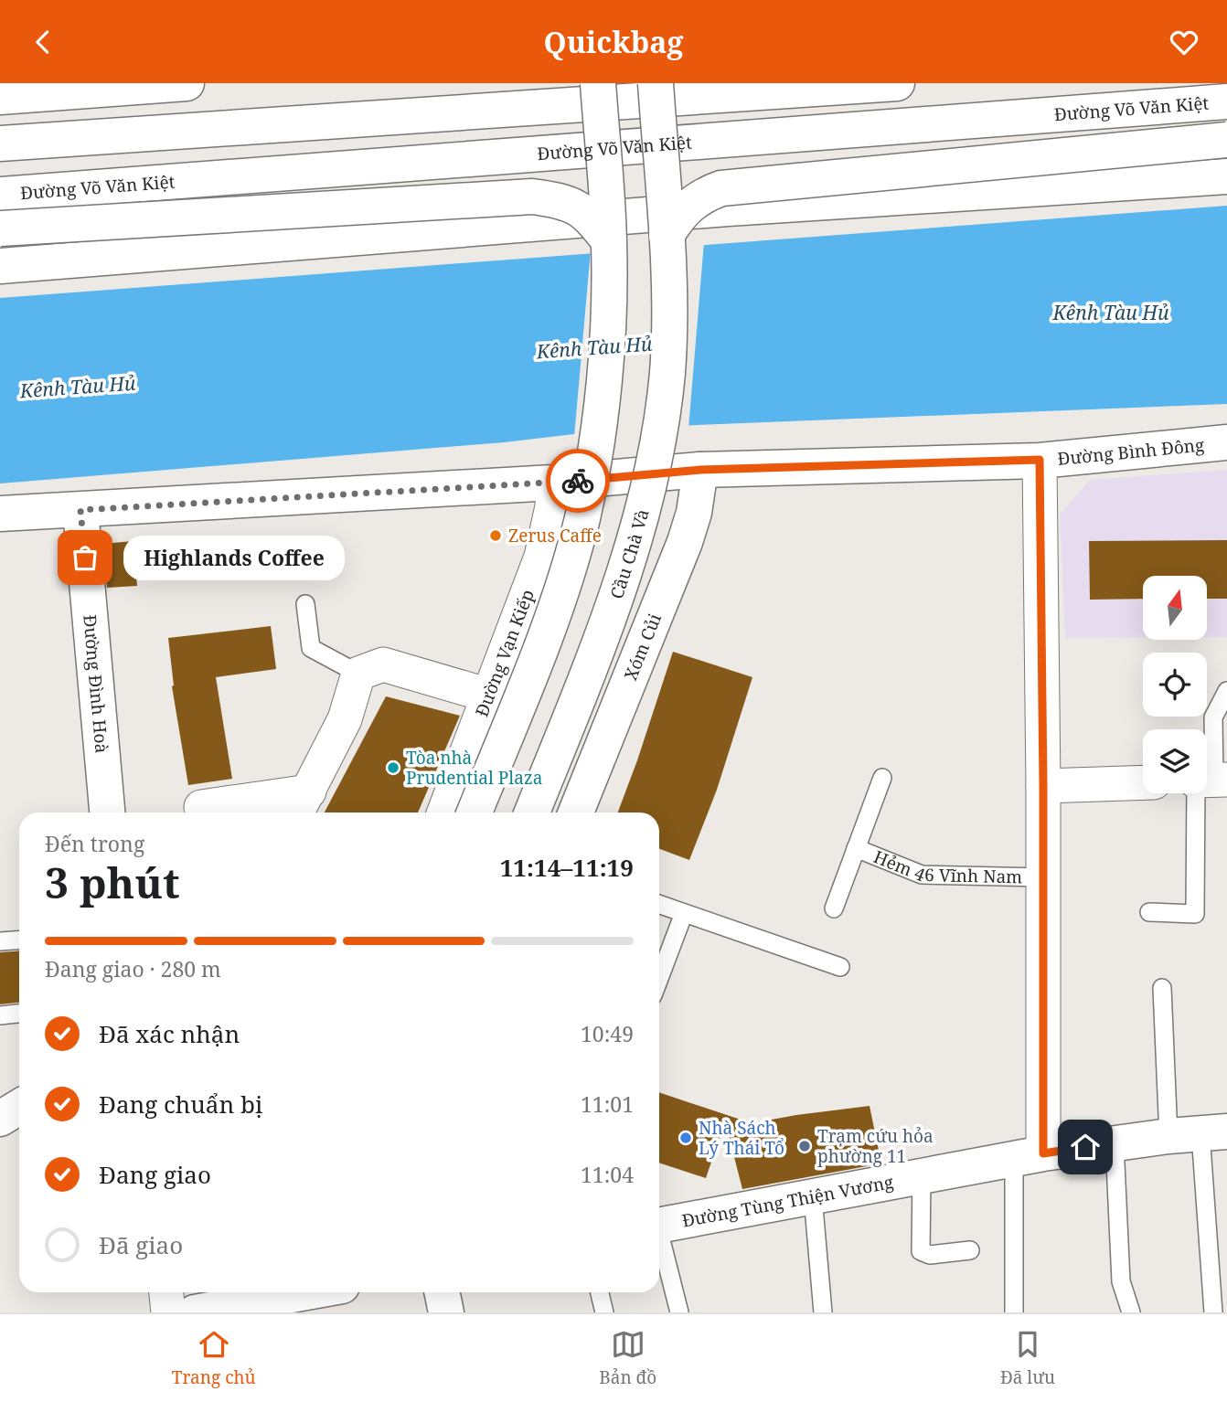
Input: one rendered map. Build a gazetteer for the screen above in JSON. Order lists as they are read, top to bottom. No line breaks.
{"streets":{"main road":["Đường Võ Văn Kiệt","Đường Bình Đông","Cầu Chà Và","Xóm Củi","Đường Đình Hoà","Đường Tùng Thiện Vương"],"street":["Đường Vạn Kiếp"],"lane":["Hẻm 46 Vĩnh Nam"]},"crossings":[["Đường Bình Đông","Xóm Củi"],["Đường Bình Đông","Đường Vạn Kiếp"],["Đường Bình Đông","Đường Đình Hoà"]],"water":["Kênh Tàu Hủ"],"places":["Zerus Caffe","Highlands Coffee","Tòa nhà Prudential Plaza","Nhà Sách Lý Thái Tổ","Trạm cứu hỏa phường 11"],"north":"top","page":{"header":"Quickbag","bubble":"Highlands Coffee","heading":["3 phút","Đến trong","11:14–11:19"],"bar":"Đang giao · 280 m","list":[["Đã xác nhận","10:49"],["Đang chuẩn bị","11:01"],["Đang giao","11:04"],"Đã giao"],"tabs":["Trang chủ","Bản đồ","Đã lưu"]}}
